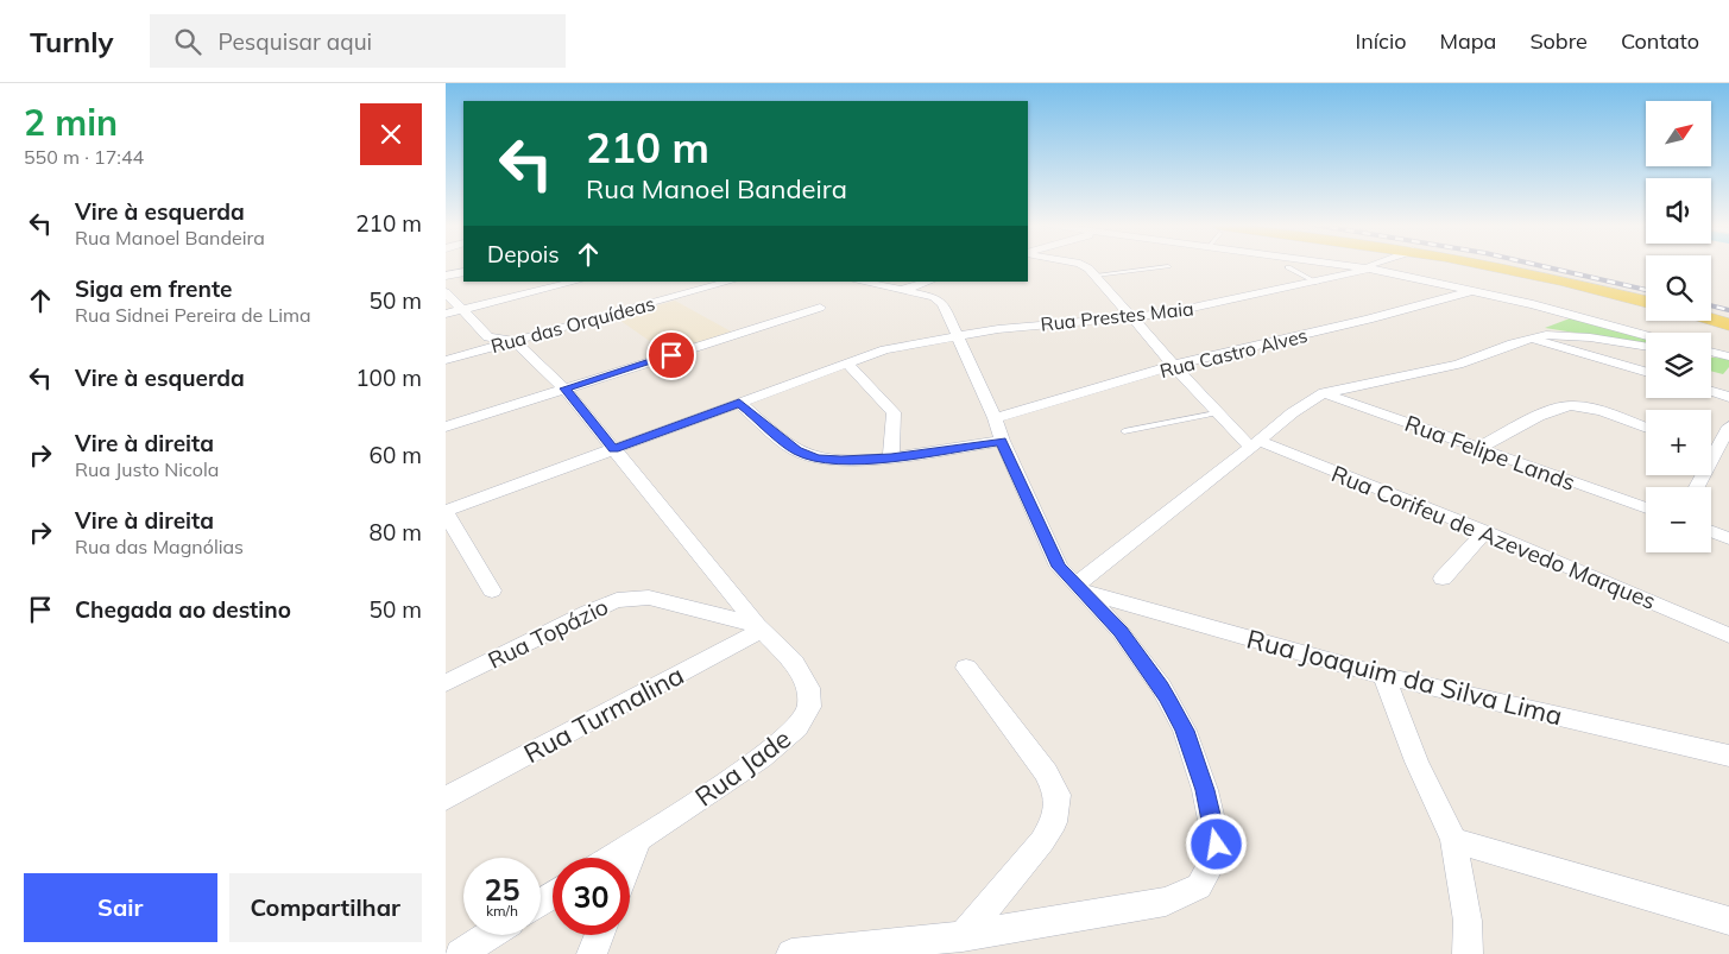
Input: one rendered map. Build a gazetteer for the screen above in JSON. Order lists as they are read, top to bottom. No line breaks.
{"streets":{"street":["Rua Prestes Maia","Rua das Orquídeas","Rua Castro Alves","Rua Felipe Lands","Rua Corifeu de Azevedo Marques","Rua Topázio","Rua Joaquim da Silva Lima","Rua Turmalina","Rua Jade"]},"crossings":[["Rua Prestes Maia","Rua Corifeu de Azevedo Marques"],["Rua Prestes Maia","Rua Jade"],["Rua das Orquídeas","Rua Jade"],["Rua Castro Alves","Rua Corifeu de Azevedo Marques"],["Rua Topázio","Rua Turmalina"],["Rua Topázio","Rua Jade"],["Rua Turmalina","Rua Jade"]],"north":"top right","page":{"header":"Turnly","search":"Pesquisar aqui","nav":["Início","Mapa","Sobre","Contato"],"heading":["2 min","550 m · 17:44"],"map_buttons":["+","−"],"turn":["210 m","Rua Manoel Bandeira"],"list":[{"name":"Vire à esquerda","note":"Rua Manoel Bandeira","value":"210 m"},{"name":"Siga em frente","note":"Rua Sidnei Pereira de Lima","value":"50 m"},{"name":"Vire à esquerda","value":"100 m"},{"name":"Vire à direita","note":"Rua Justo Nicola","value":"60 m"},{"name":"Vire à direita","note":"Rua das Magnólias","value":"80 m"},{"name":"Chegada ao destino","value":"50 m"}],"then":"Depois","speed":"25 km/h","limit":"30","buttons":["Sair","Compartilhar"]}}
